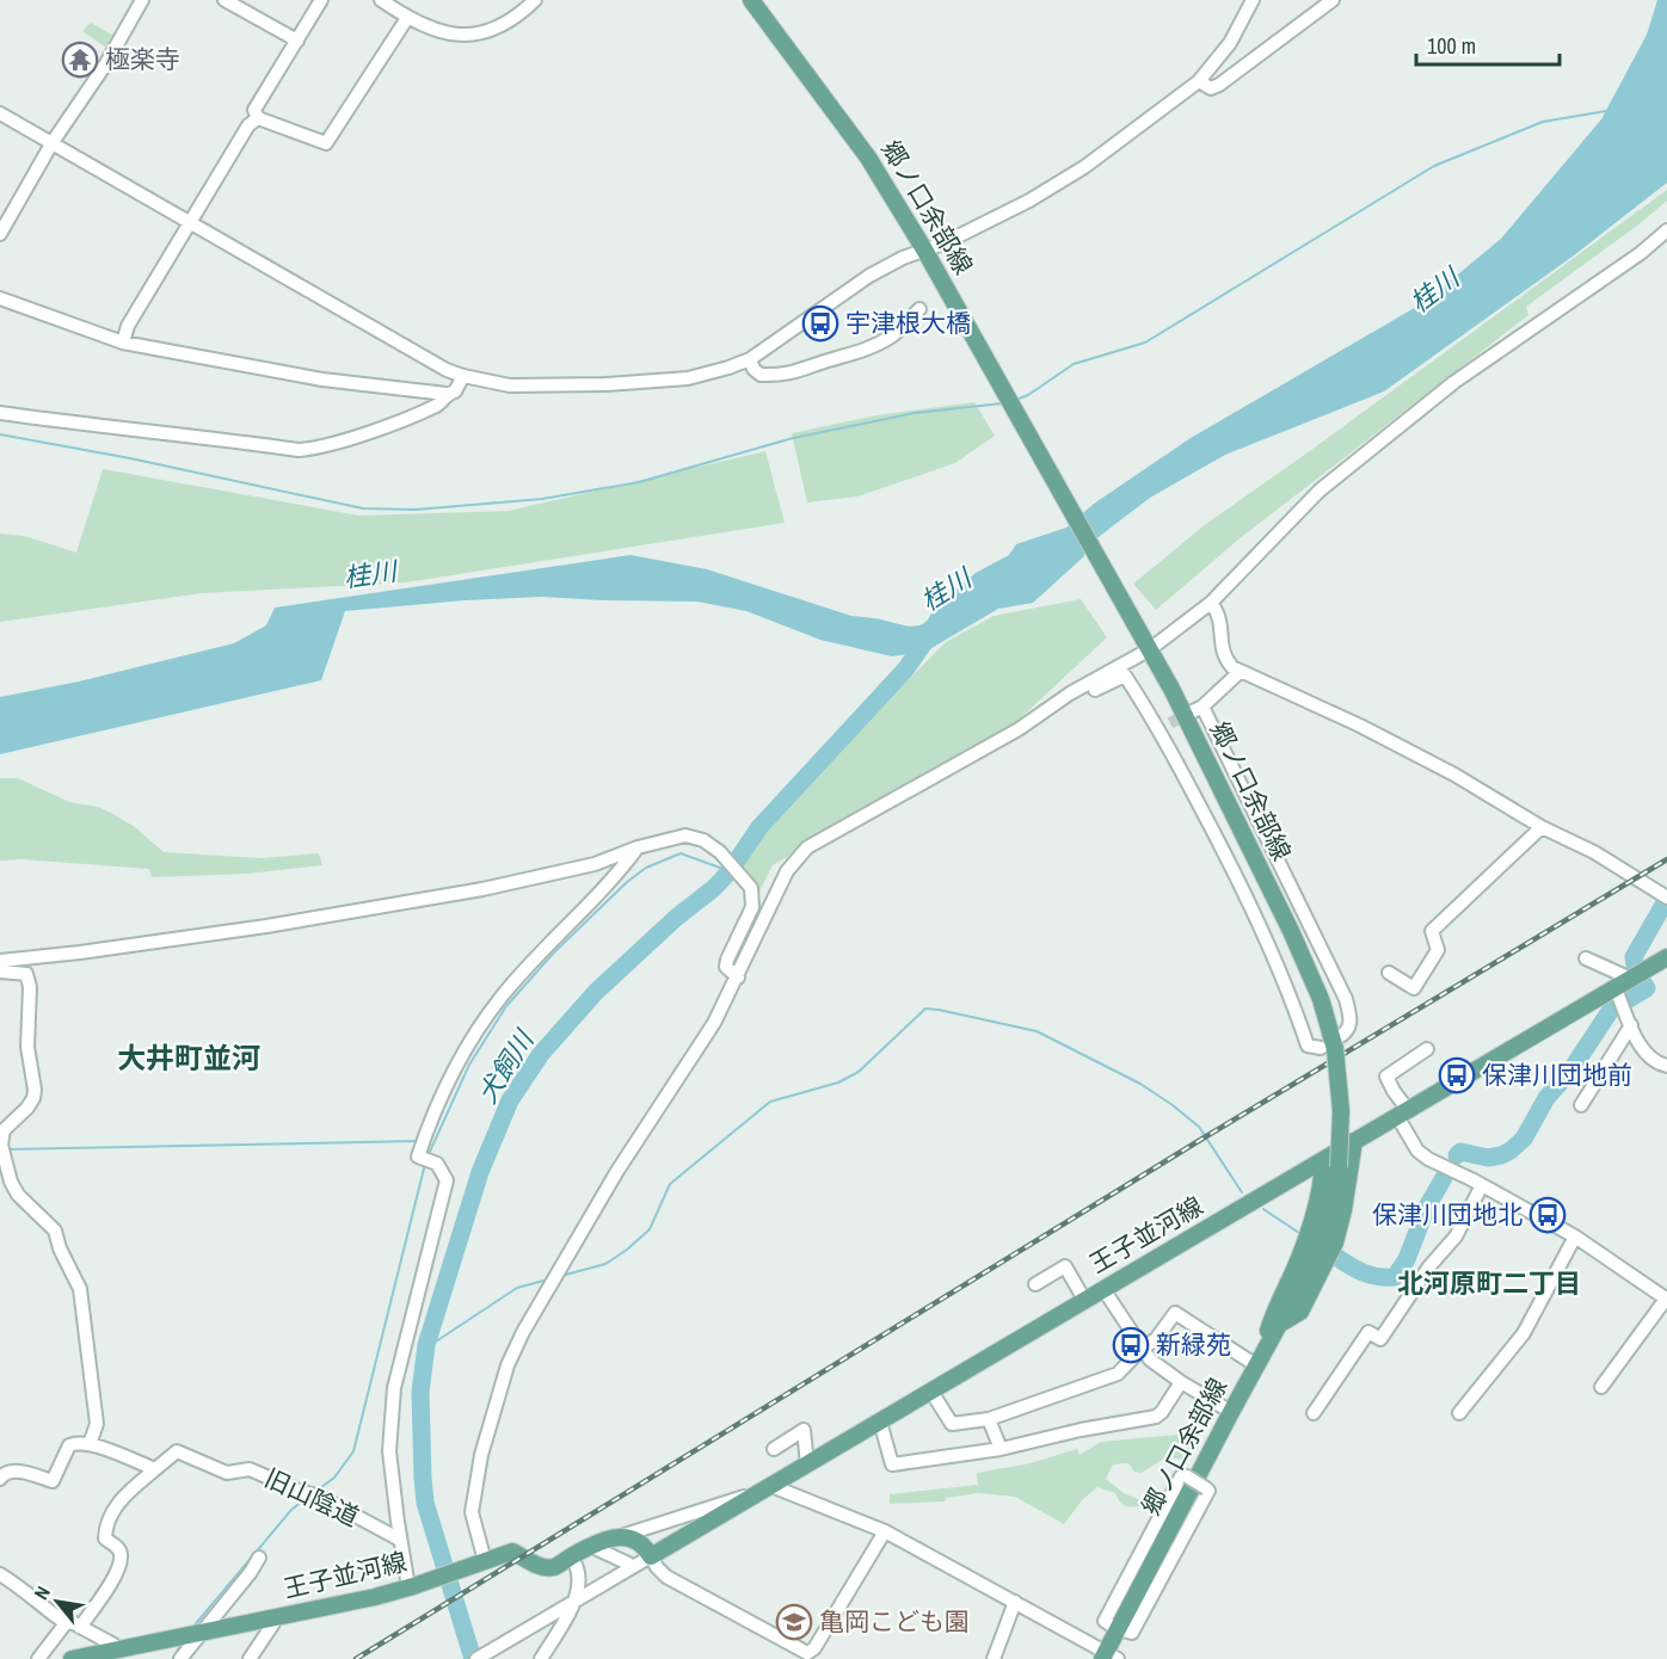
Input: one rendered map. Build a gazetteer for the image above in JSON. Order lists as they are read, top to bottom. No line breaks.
{"streets":{"main road":["郷ノ口余部線","王子並河線"],"street":["旧山陰道"]},"crossings":[["郷ノ口余部線","王子並河線"]],"districts":["大井町並河","北河原町二丁目"],"water":["桂川","犬飼川"],"places":{"temple":["極楽寺"],"bus stop":["宇津根大橋","保津川団地前","保津川団地北","新緑苑"],"school or university":["亀岡こども園"]},"scale_bar":"100 m","north":"top left"}
